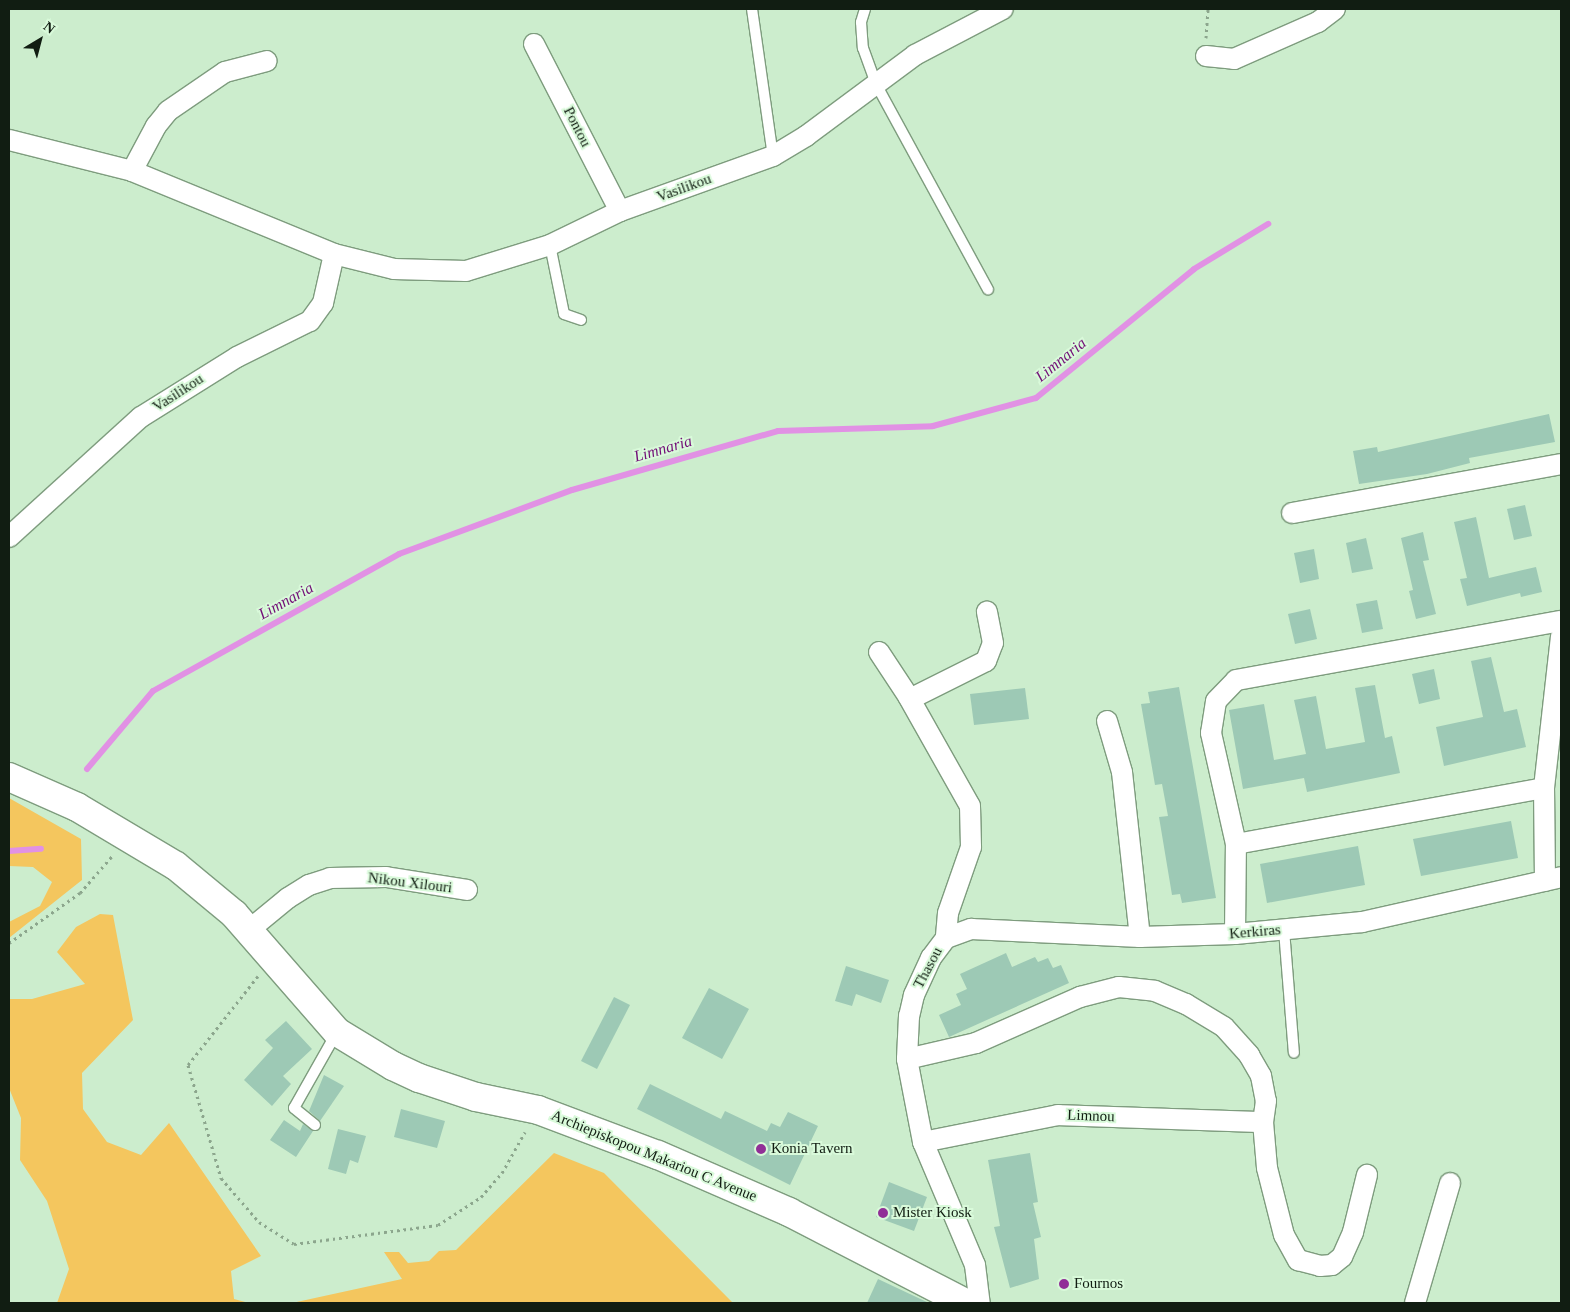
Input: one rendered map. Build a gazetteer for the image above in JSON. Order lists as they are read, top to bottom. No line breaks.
{"streets":{"main road":["Archiepiskopou Makariou C Avenue"],"street":["Pontou","Vasilikou","Nikou Xilouri","Kerkiras","Thasou","Limnou"]},"crossings":[["Pontou","Vasilikou"],["Nikou Xilouri","Archiepiskopou Makariou C Avenue"],["Kerkiras","Thasou"],["Thasou","Limnou"]],"water":["Limnaria"],"places":["Konia Tavern","Mister Kiosk","Fournos"],"north":"top right"}
